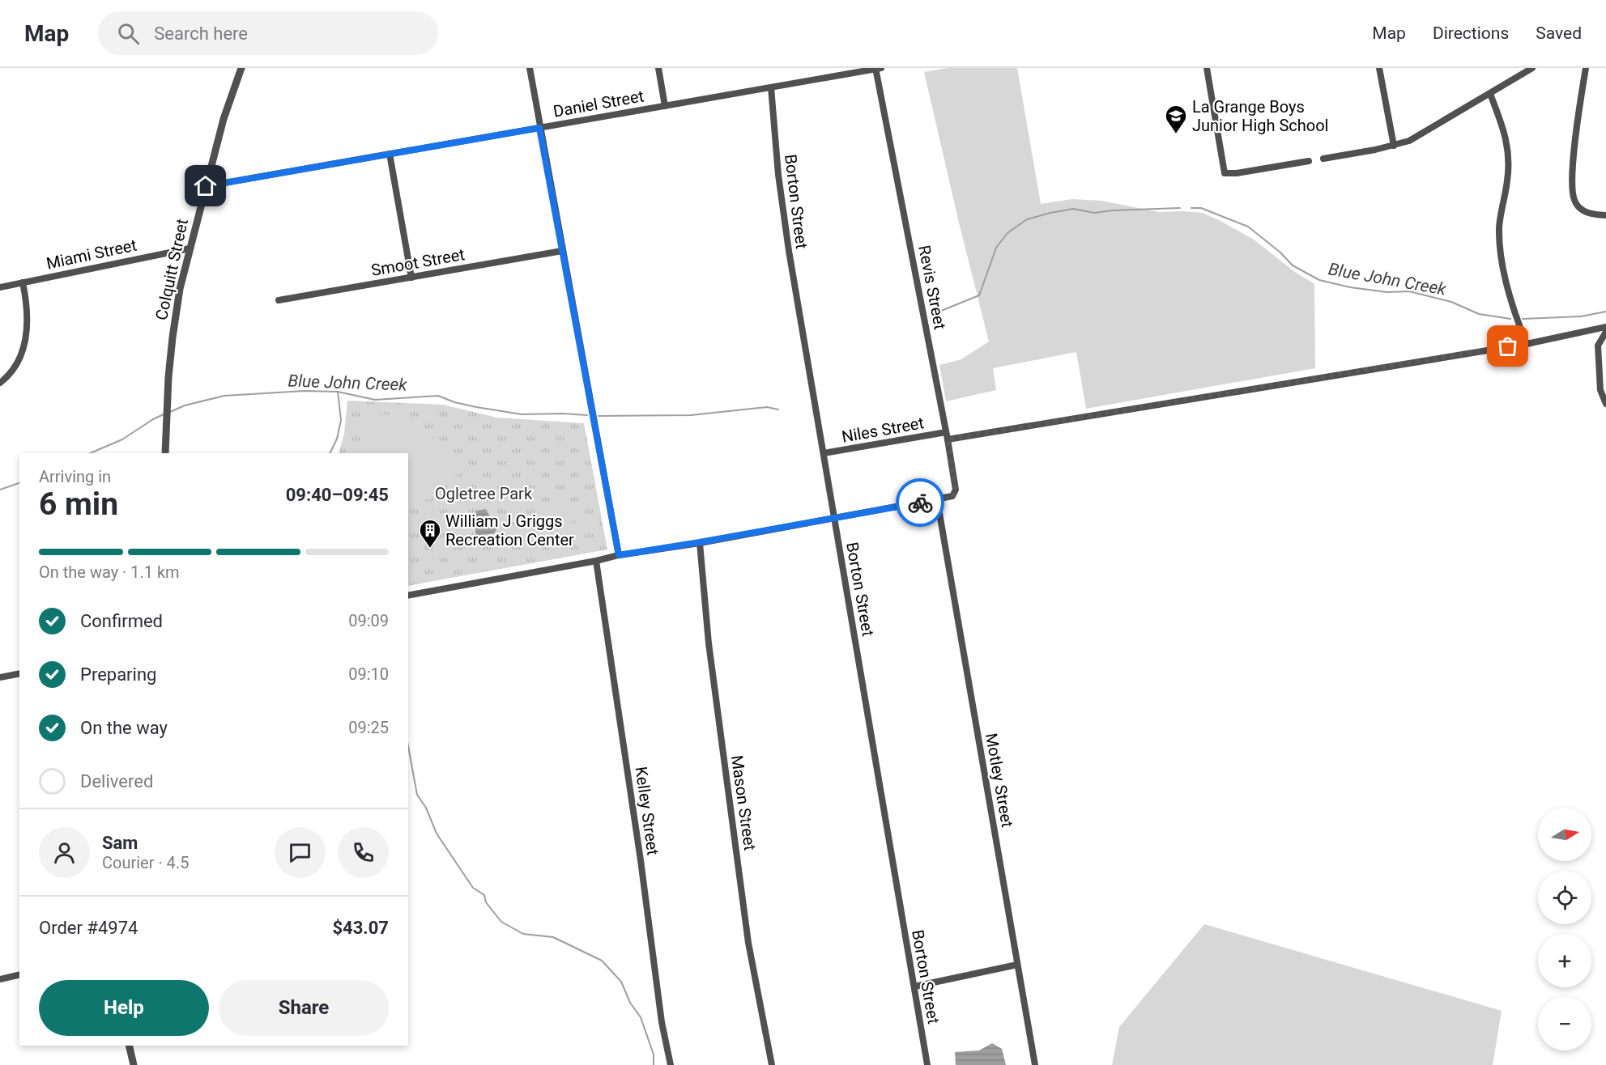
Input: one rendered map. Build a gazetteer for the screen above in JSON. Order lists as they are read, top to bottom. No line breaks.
{"streets":{"street":["Daniel Street","Borton Street","Miami Street","Smoot Street","Colquitt Street","Revis Street","Niles Street","Motley Street","Mason Street","Kelley Street"]},"crossings":[["Daniel Street","Borton Street"],["Daniel Street","Colquitt Street"],["Daniel Street","Revis Street"],["Borton Street","Niles Street"],["Miami Street","Colquitt Street"],["Revis Street","Niles Street"],["Revis Street","Motley Street"]],"water":["Blue John Creek"],"parks":["Ogletree Park"],"places":{"school or university":["La Grange Boys Junior High School"],"building":["William J Griggs Recreation Center"]},"north":"right","page":{"header":"Map","search":"Search here","nav":["Map","Directions","Saved"],"heading":["6 min","Arriving in","09:40–09:45"],"panel":["Sam","Courier · 4.5","Order #4974","$43.07"],"bar":"On the way · 1.1 km","list":[["Confirmed","09:09"],["Preparing","09:10"],["On the way","09:25"],"Delivered"],"map_buttons":["+","−"],"buttons":["Help","Share"]}}
